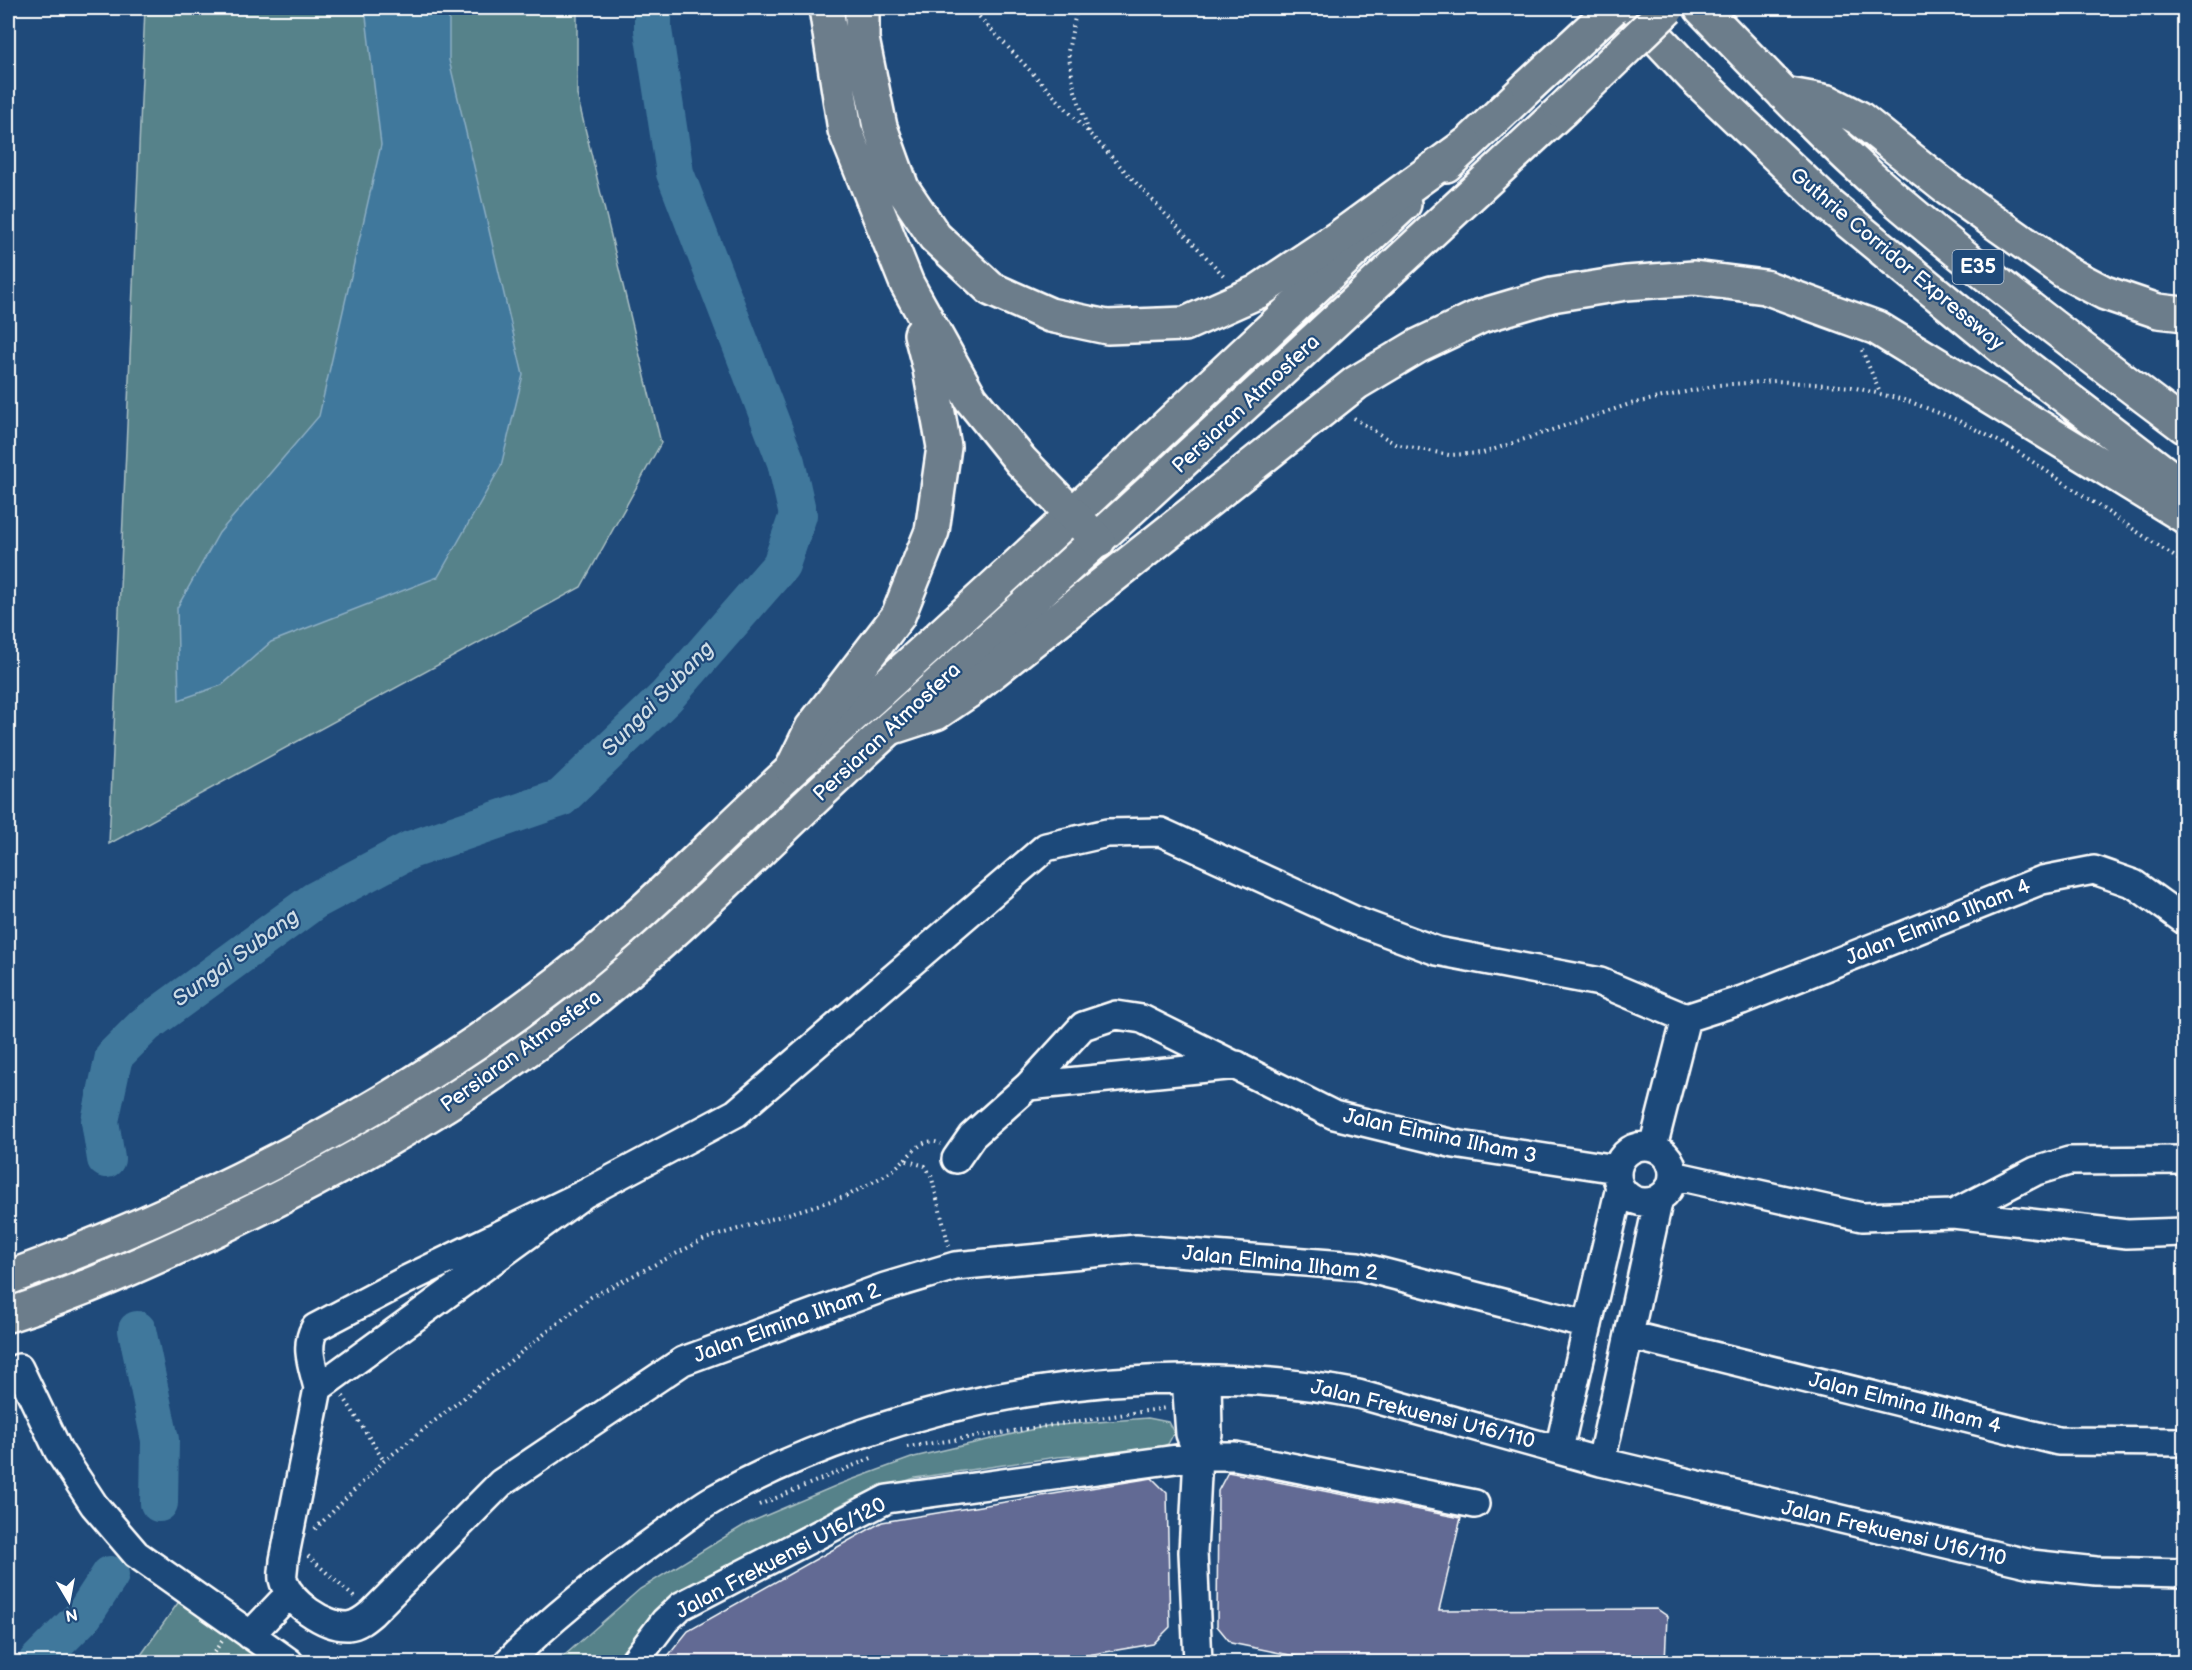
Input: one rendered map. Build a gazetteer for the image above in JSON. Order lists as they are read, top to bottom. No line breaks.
{"streets":{"main road":["Guthrie Corridor Expressway","E35","Persiaran Atmosfera"],"street":["Jalan Elmina Ilham 4","Jalan Elmina Ilham 3","Jalan Elmina Ilham 2","Jalan Frekuensi U16/110","Jalan Frekuensi U16/120"]},"water":["Sungai Subang"],"north":"bottom"}
